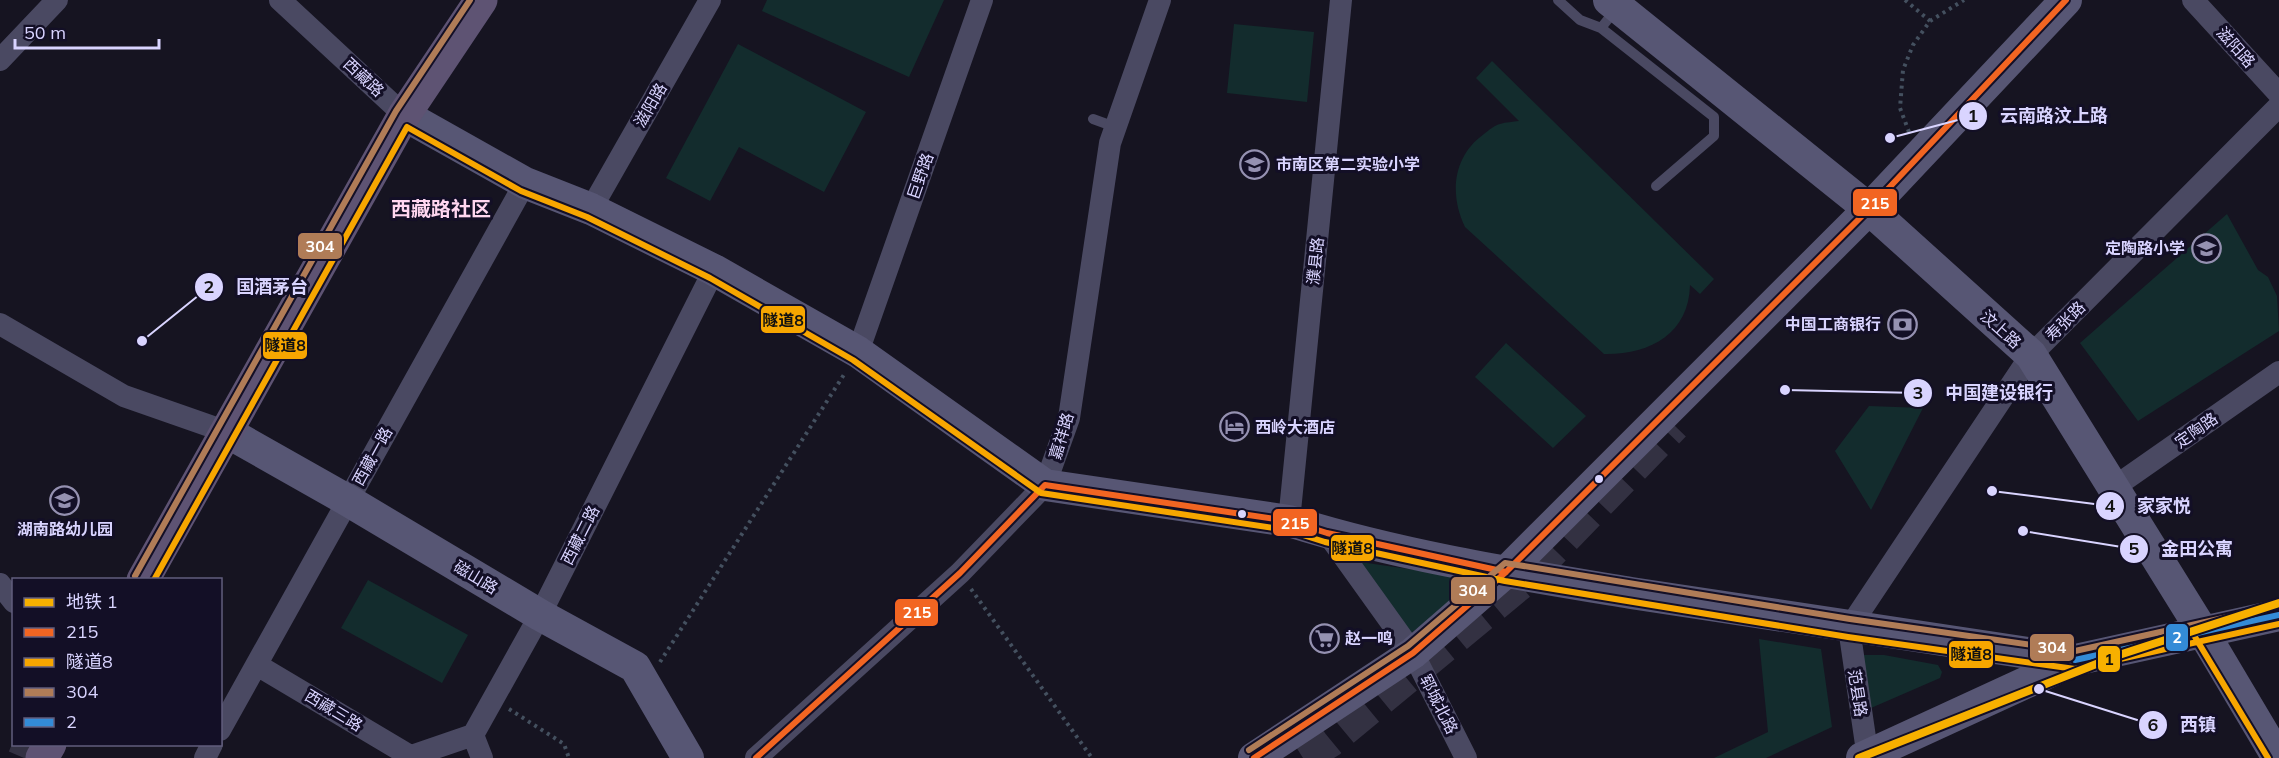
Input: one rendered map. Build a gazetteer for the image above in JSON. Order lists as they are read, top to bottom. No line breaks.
{"streets":{"street":["滋阳路","西藏路","巨野路","濮县路","寿张路","汶上路","定陶路","嘉祥路","西藏一路","西藏二路","磁山路","范县路","郓城北路","西藏三路"]},"crossings":[["滋阳路","西藏路"],["西藏路","巨野路"],["西藏路","濮县路"],["西藏路","寿张路"],["西藏路","嘉祥路"],["西藏路","西藏一路"],["西藏路","西藏二路"],["西藏路","范县路"],["西藏路","郓城北路"],["寿张路","汶上路"],["寿张路","范县路"],["汶上路","定陶路"],["西藏一路","磁山路"],["西藏一路","西藏三路"],["西藏二路","磁山路"]],"districts":["西藏路社区"],"places":{"other":["云南路汶上路","国酒茅台","中国建设银行","家家悦","金田公寓","西镇"],"school or university":["市南区第二实验小学","定陶路小学","湖南路幼儿园"],"bank":["中国工商银行"],"hotel":["西岭大酒店"],"supermarket":["赵一鸣"]},"lines":["transit line 215","transit line 304","transit line 隧道8","metro line 1","transit line 2"],"legend":["地铁 1","215","隧道8","304","2"],"scale_bar":"50 m"}
